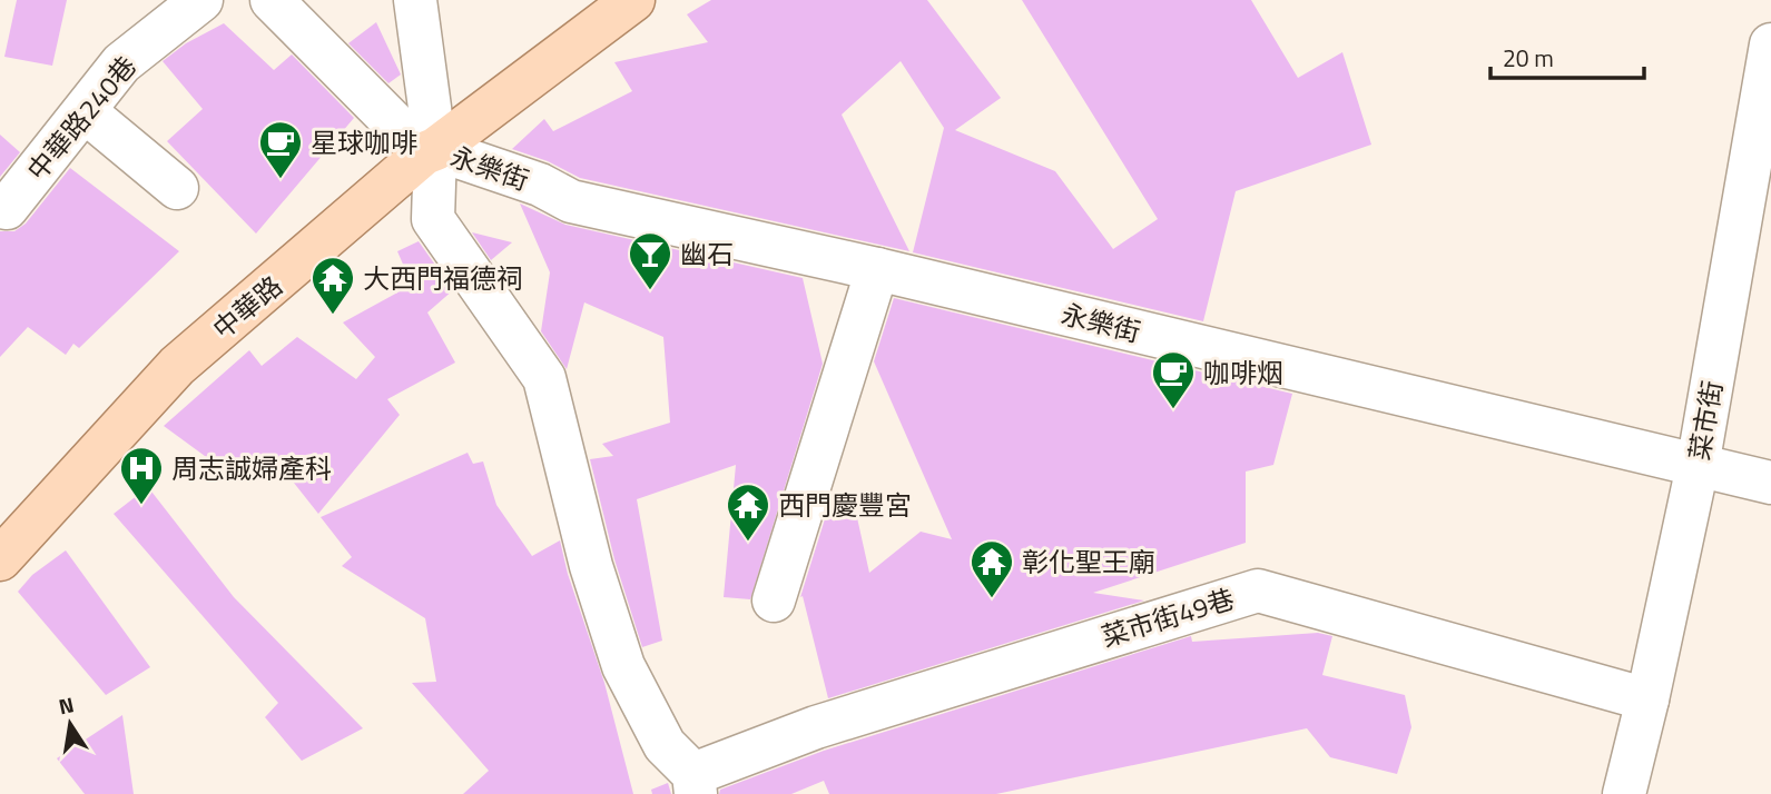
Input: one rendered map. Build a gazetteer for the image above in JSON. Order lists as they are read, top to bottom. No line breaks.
{"streets":{"main road":["中華路"],"street":["中華路240巷","永樂街","菜市街","菜市街49巷"]},"crossings":[["永樂街","中華路"],["永樂街","菜市街"],["菜市街","菜市街49巷"]],"places":{"cafe":["星球咖啡","咖啡烟"],"bar":["幽石"],"temple":["大西門福德祠","西門慶豐宮","彰化聖王廟"],"hospital":["周志誠婦產科"]},"scale_bar":"20 m","north":"top"}
